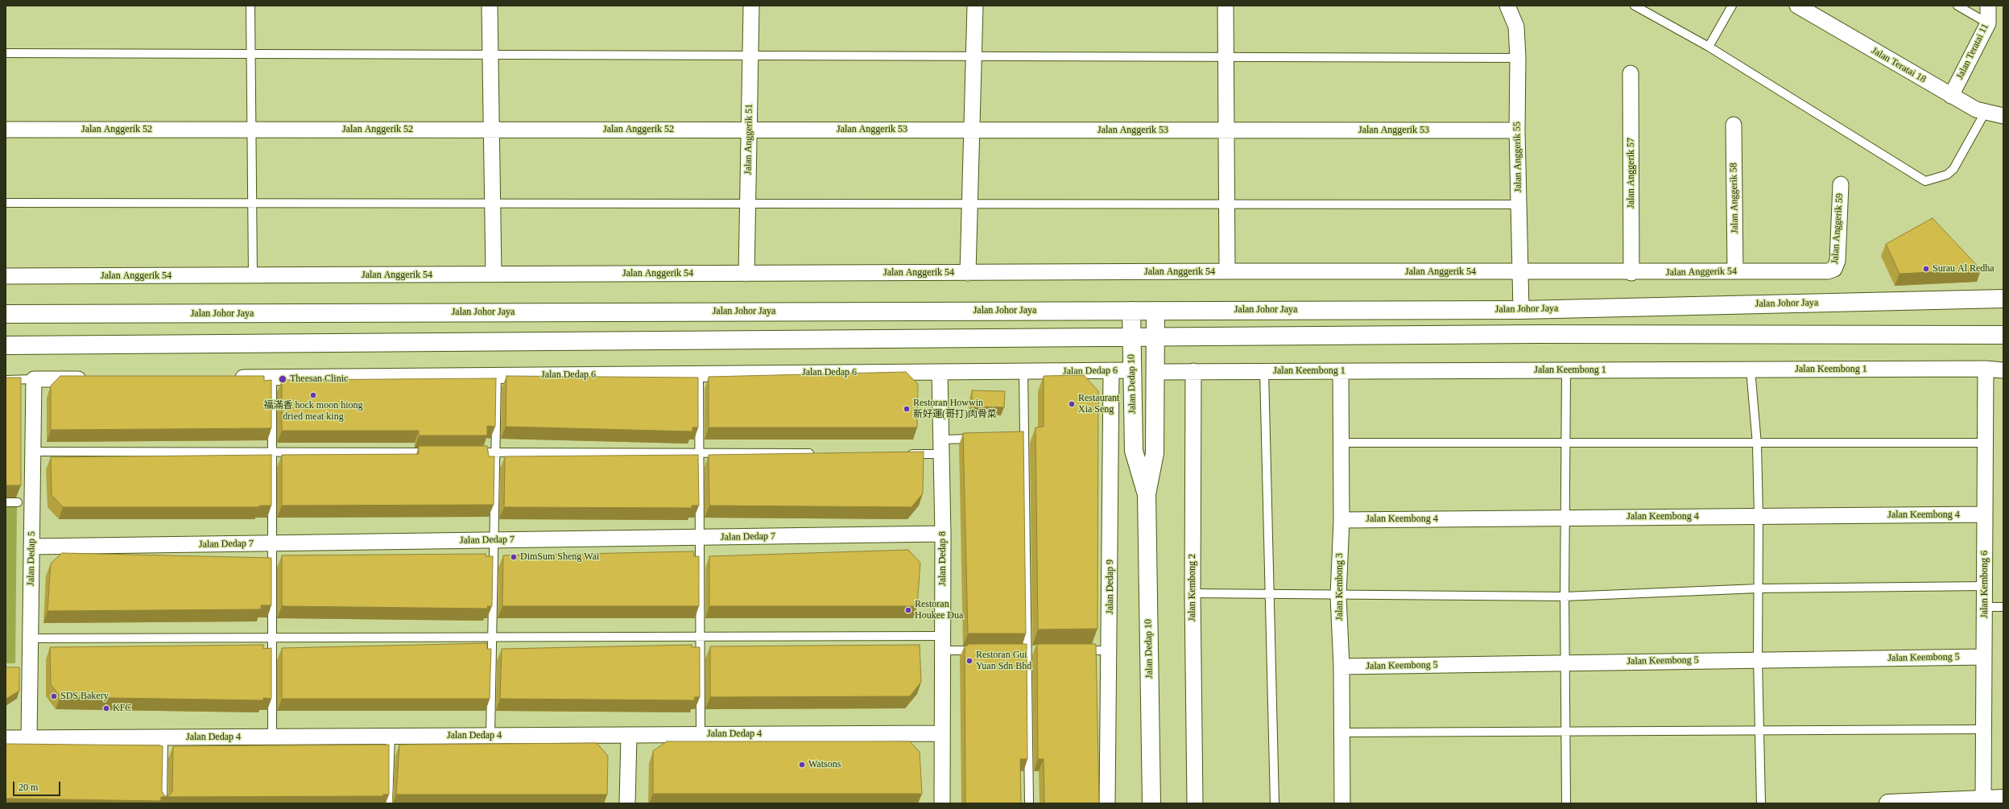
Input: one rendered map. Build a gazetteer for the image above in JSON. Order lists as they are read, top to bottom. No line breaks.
{"streets":{"main road":["Jalan Johor Jaya","Jalan Dedap 10"],"street":["Jalan Teratai 11","Jalan Teratai 18","Jalan Anggerik 52","Jalan Anggerik 53","Jalan Anggerik 51","Jalan Anggerik 55","Jalan Anggerik 57","Jalan Anggerik 58","Jalan Anggerik 59","Jalan Anggerik 54","Jalan Keembong 1","Jalan Dedap 6","Jalan Keembong 4","Jalan Dedap 7","Jalan Dedap 5","Jalan Dedap 8","Jalan Kembong 6","Jalan Dedap 9","Jalan Kembong 3","Jalan Kembong 2","Jalan Keembong 5","Jalan Dedap 4"]},"crossings":[["Jalan Teratai 11","Jalan Teratai 18"],["Jalan Anggerik 52","Jalan Anggerik 53"],["Jalan Anggerik 52","Jalan Anggerik 51"],["Jalan Anggerik 53","Jalan Anggerik 51"],["Jalan Anggerik 53","Jalan Anggerik 55"],["Jalan Anggerik 51","Jalan Anggerik 54"],["Jalan Anggerik 55","Jalan Anggerik 54"],["Jalan Anggerik 55","Jalan Johor Jaya"],["Jalan Anggerik 57","Jalan Anggerik 54"],["Jalan Anggerik 58","Jalan Anggerik 54"],["Jalan Anggerik 59","Jalan Anggerik 54"],["Jalan Johor Jaya","Jalan Dedap 10"],["Jalan Keembong 1","Jalan Dedap 10"],["Jalan Keembong 1","Jalan Kembong 6"],["Jalan Keembong 1","Jalan Kembong 3"],["Jalan Keembong 1","Jalan Kembong 2"],["Jalan Dedap 6","Jalan Dedap 10"],["Jalan Dedap 6","Jalan Dedap 8"],["Jalan Dedap 6","Jalan Dedap 9"],["Jalan Keembong 4","Jalan Kembong 6"],["Jalan Keembong 4","Jalan Kembong 3"],["Jalan Dedap 7","Jalan Dedap 5"],["Jalan Dedap 7","Jalan Dedap 8"],["Jalan Dedap 5","Jalan Dedap 4"],["Jalan Dedap 8","Jalan Dedap 4"],["Jalan Kembong 6","Jalan Keembong 5"],["Jalan Kembong 3","Jalan Keembong 5"]],"places":["Surau Al Redha","Theesan Clinic","福滿香 hock moon hiong dried meat king","Restaurant Xia Seng","Restoran Howwin 新好運(哥打)肉骨菜","DimSum Sheng Wai","Restoran Houkee Dua","Restoran Gui Yuan Sdn Bhd","SDS Bakery","KFC","Watsons"],"scale_bar":"20 m"}
